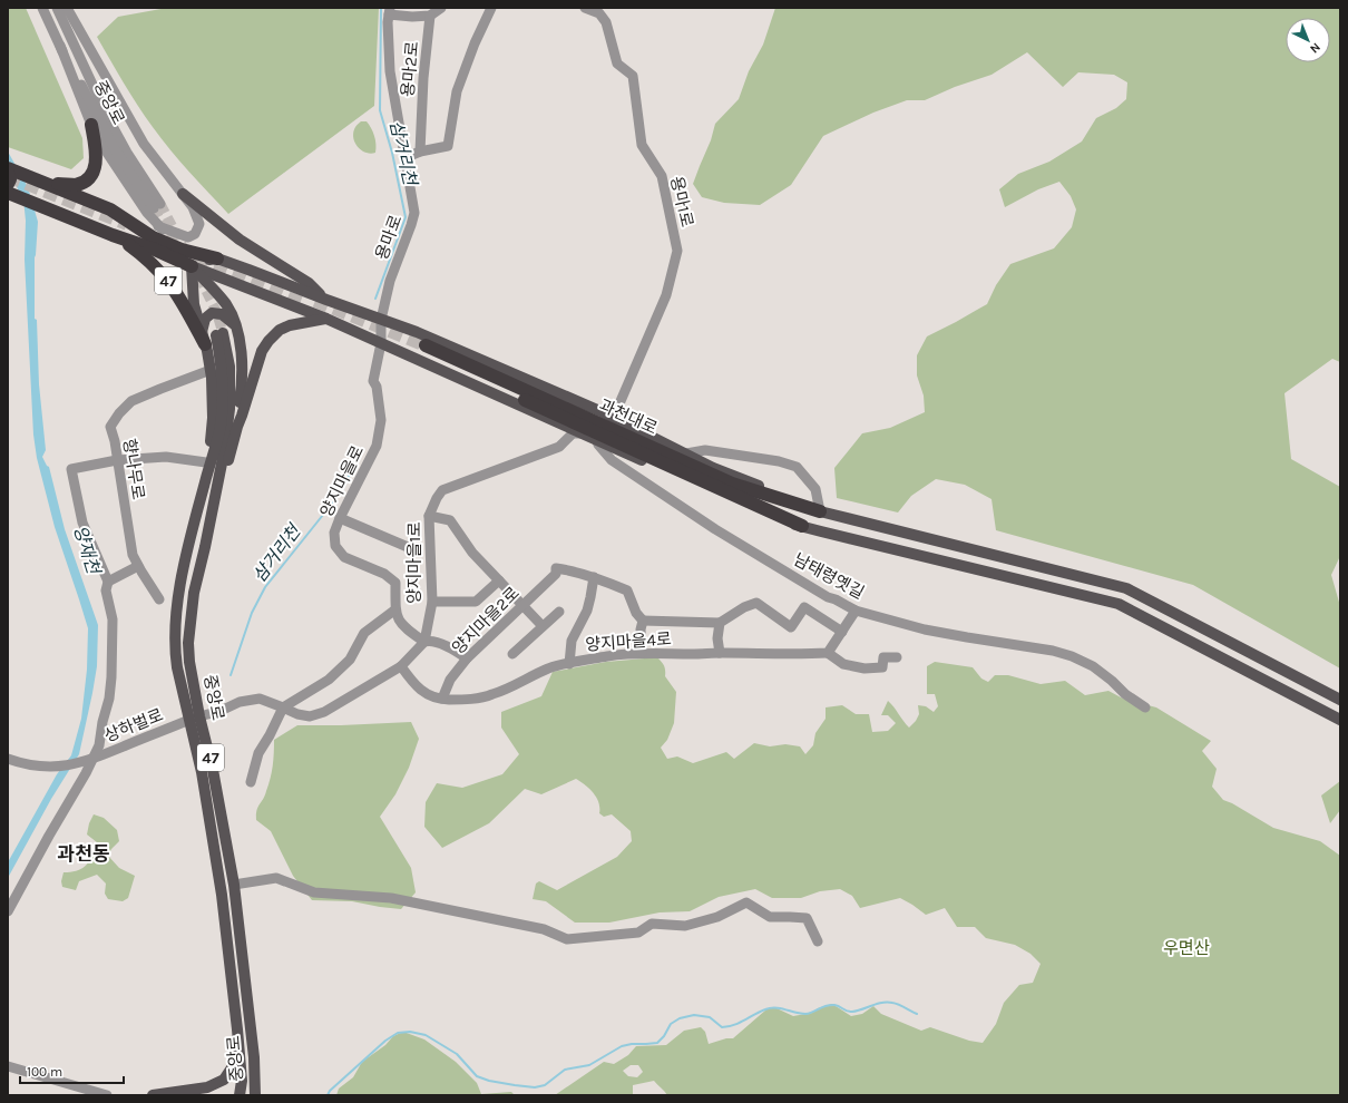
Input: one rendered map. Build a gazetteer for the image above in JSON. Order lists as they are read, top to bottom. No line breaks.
{"streets":{"highway":["47","과천대로"],"main road":["중앙로"],"street":["용마2로","용마1로","용마로","향나무로","양지마을로","양지마을1로","남태령옛길","양지마을2로","양지마을4로","상하벌로"]},"crossings":[["중앙로","47"],["중앙로","양지마을1로"],["중앙로","상하벌로"],["용마로","양지마을로"],["47","향나무로"],["양지마을로","양지마을1로"],["양지마을1로","양지마을4로"],["양지마을1로","상하벌로"],["양지마을2로","양지마을4로"]],"districts":["과천동"],"water":["삼거리천","양재천"],"parks":["우면산"],"scale_bar":"100 m","north":"bottom right"}
